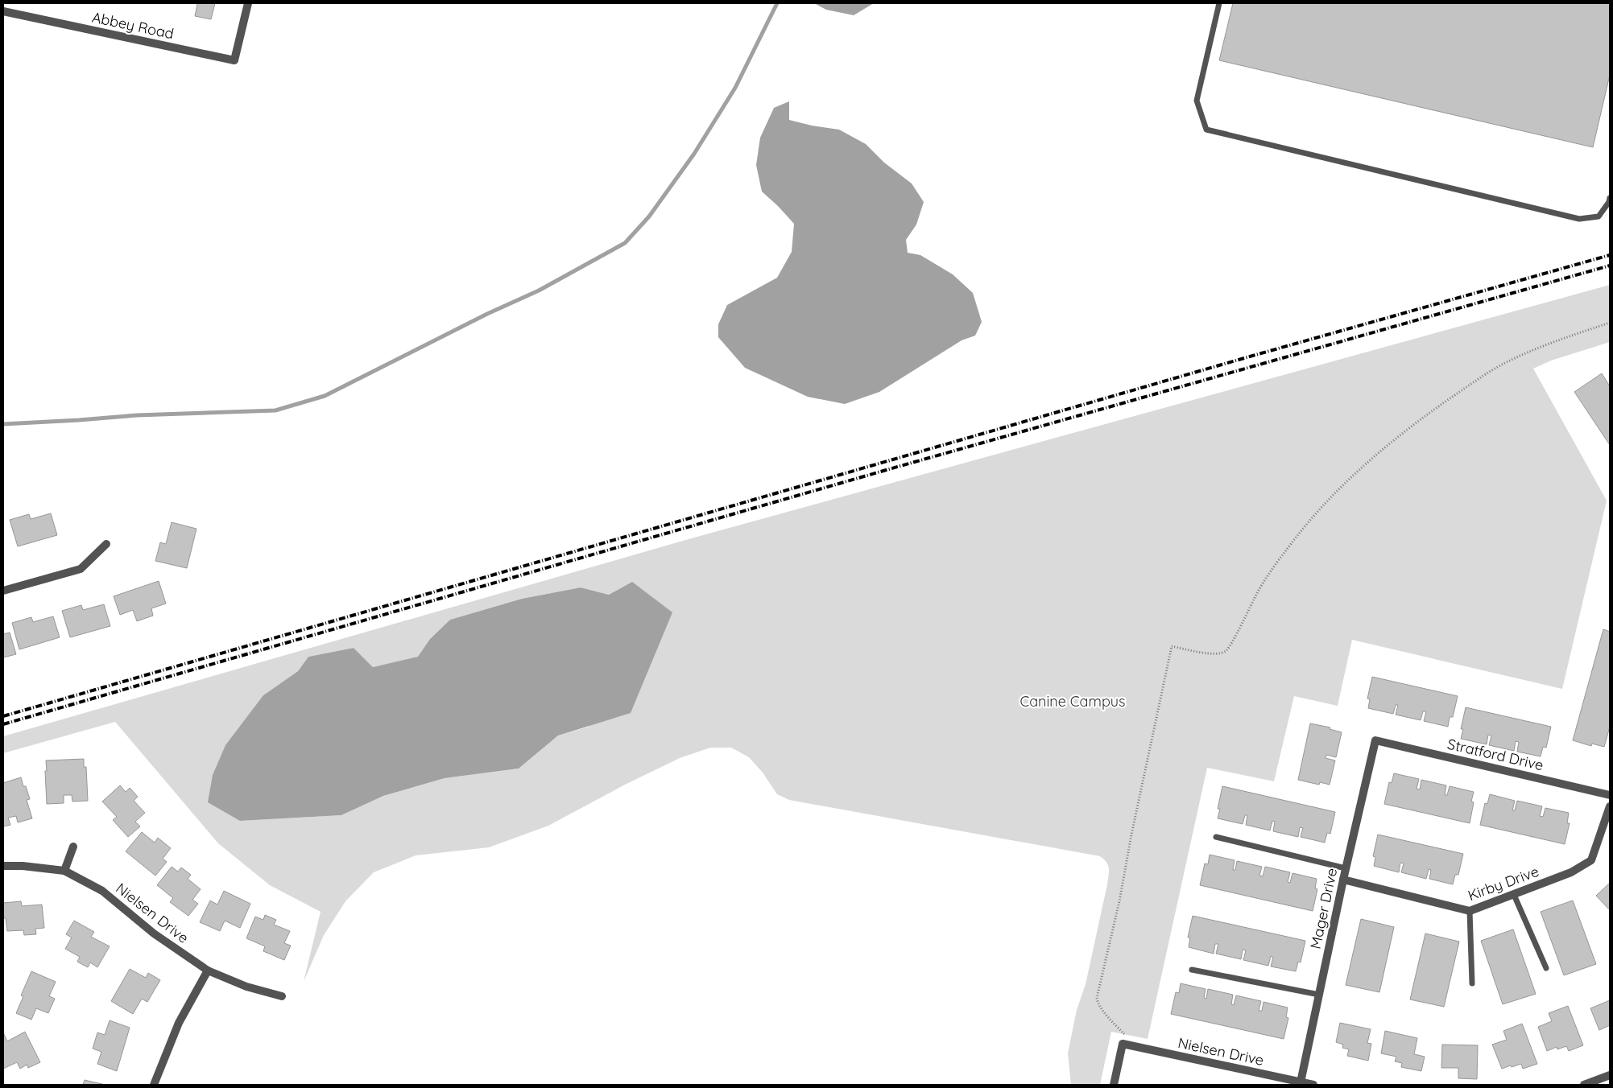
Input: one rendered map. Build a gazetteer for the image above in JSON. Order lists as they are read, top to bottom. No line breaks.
{"streets":{"street":["Abbey Road","Stratford Drive","Kirby Drive","Mager Drive","Nielsen Drive"]},"crossings":[["Stratford Drive","Mager Drive"],["Kirby Drive","Mager Drive"],["Mager Drive","Nielsen Drive"]],"parks":["Canine Campus"]}
